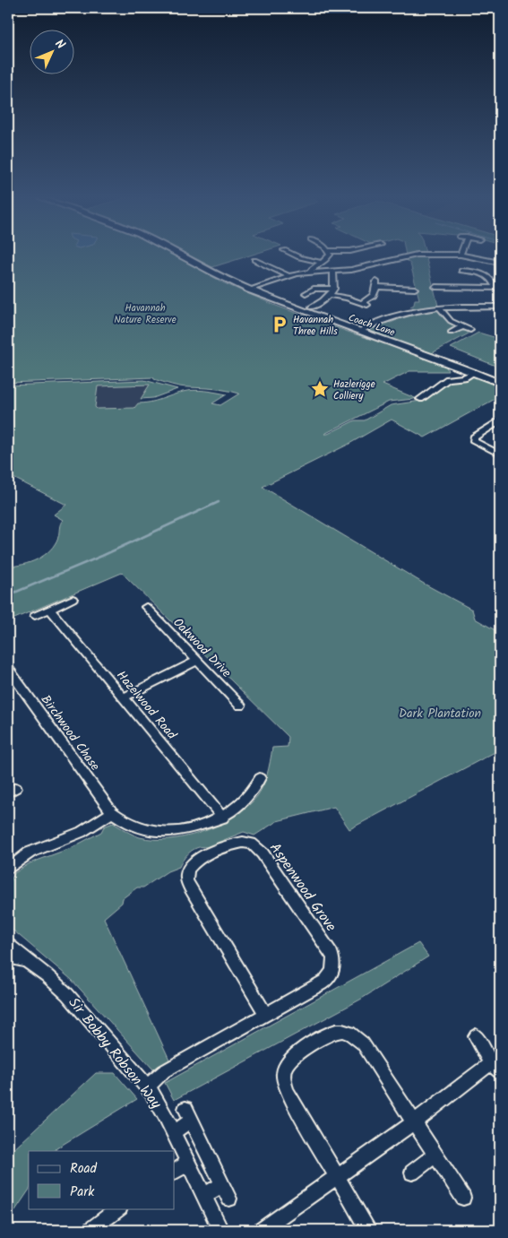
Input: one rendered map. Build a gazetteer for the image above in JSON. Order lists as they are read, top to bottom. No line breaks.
{"streets":{"street":["Coach Lane","Oakwood Drive","Hazelwood Road","Birchwood Chase","Aspenwood Grove","Sir Bobby Robson Way"]},"crossings":[["Aspenwood Grove","Sir Bobby Robson Way"]],"parks":["Havannah Nature Reserve","Dark Plantation"],"places":{"parking":["Havannah Three Hills"],"place":["Hazlerigge Colliery"]},"legend":["Road","Park"],"north":"top right"}
